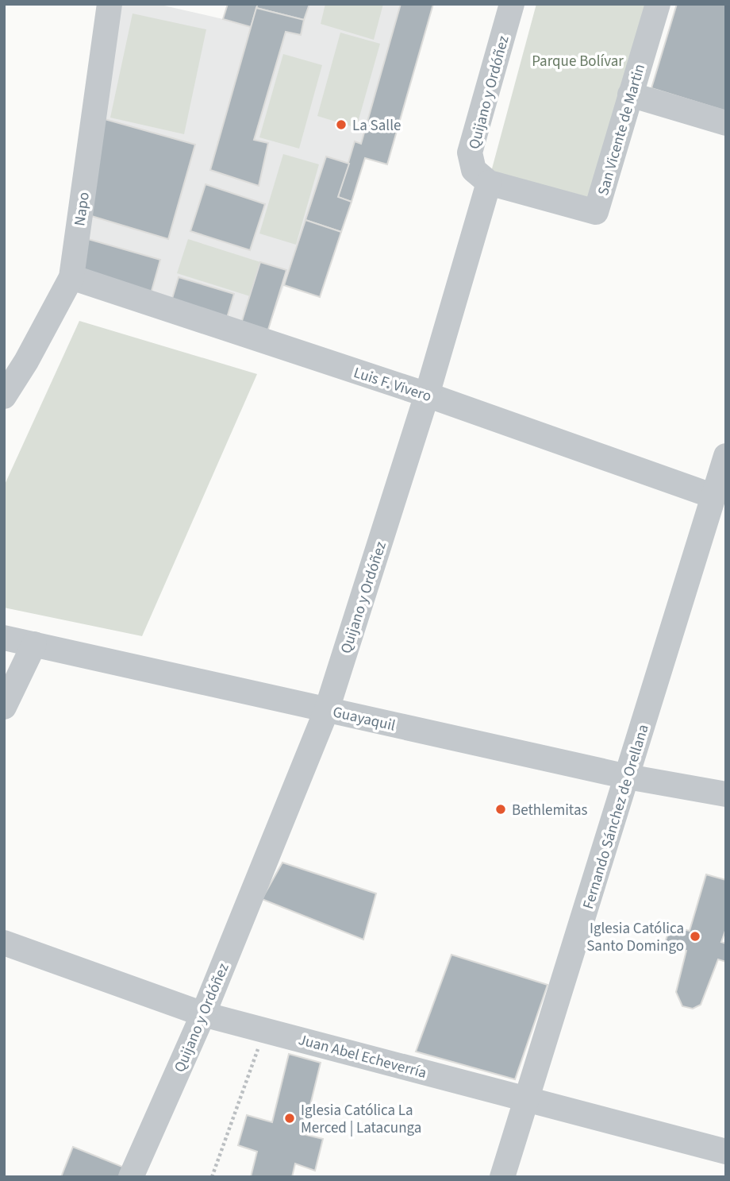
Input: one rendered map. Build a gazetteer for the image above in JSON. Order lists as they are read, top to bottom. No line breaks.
{"streets":{"street":["Quijano y Ordóñez","San Vicente de Martin","Napo","Luis F. Vivero","Guayaquil","Fernando Sánchez de Orellana","Juan Abel Echeverría"]},"crossings":[["Quijano y Ordóñez","San Vicente de Martin"],["Quijano y Ordóñez","Luis F. Vivero"],["Quijano y Ordóñez","Guayaquil"],["Quijano y Ordóñez","Juan Abel Echeverría"],["Napo","Luis F. Vivero"],["Luis F. Vivero","Fernando Sánchez de Orellana"],["Guayaquil","Fernando Sánchez de Orellana"],["Fernando Sánchez de Orellana","Juan Abel Echeverría"]],"parks":["Parque Bolívar"],"places":["La Salle","Bethlemitas","Iglesia Católica Santo Domingo","Iglesia Católica La Merced | Latacunga"]}
